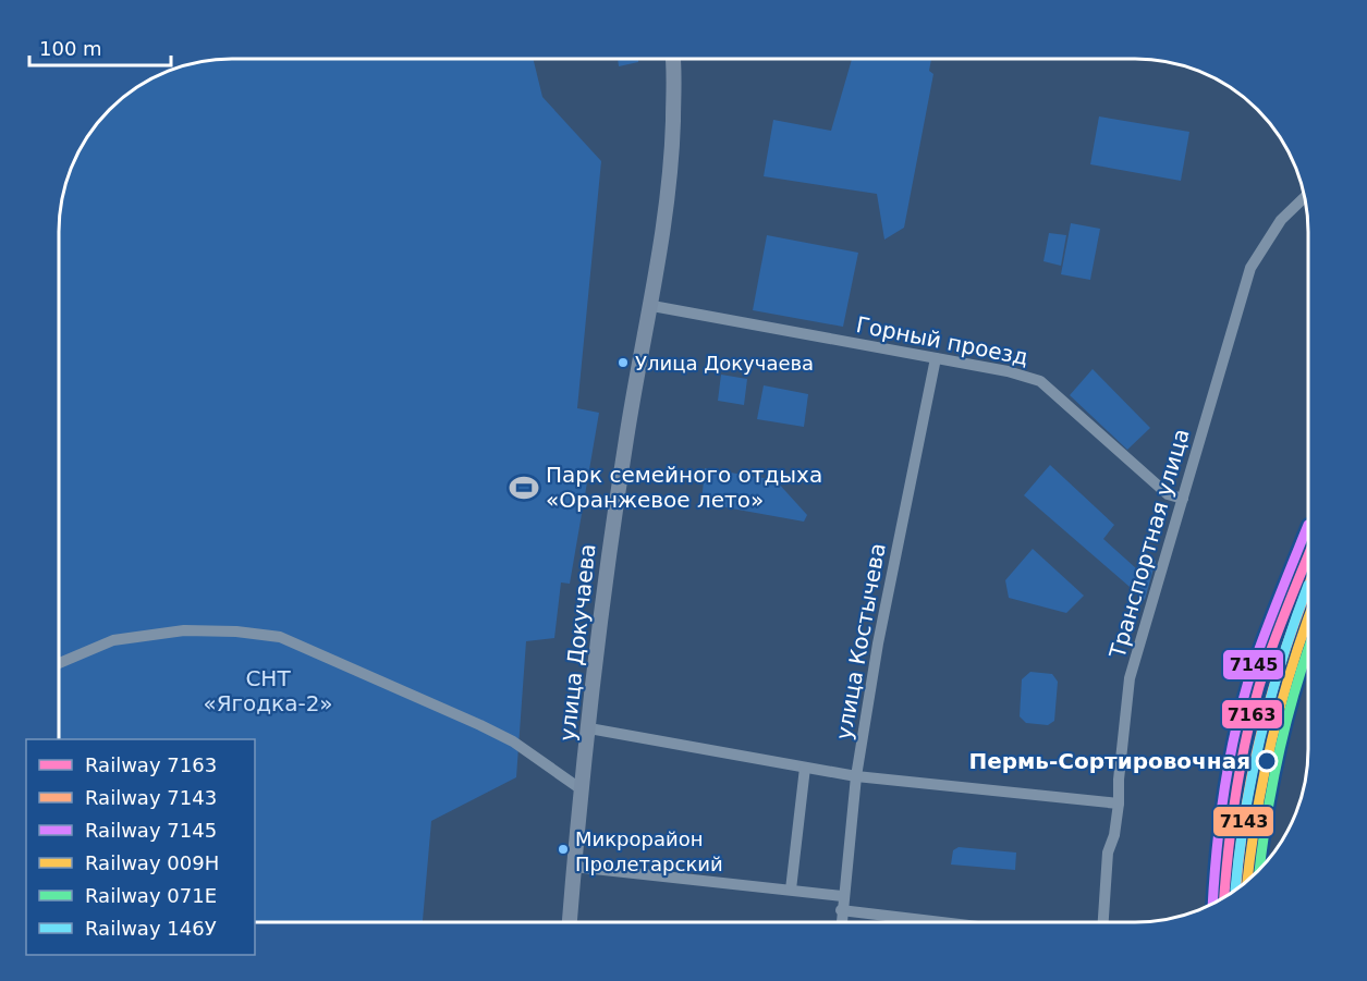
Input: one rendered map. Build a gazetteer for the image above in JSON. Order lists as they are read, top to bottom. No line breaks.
{"streets":{"main road":["улица Докучаева"],"street":["Горный проезд","Транспортная улица","улица Костычева"]},"crossings":[["Горный проезд","Транспортная улица"],["Горный проезд","улица Костычева"],["Горный проезд","улица Докучаева"]],"parks":["СНТ «Ягодка-2»"],"places":{"other":["Улица Докучаева","Пермь-Сортировочная","Микрорайон Пролетарский"],"sports":["Парк семейного отдыха «Оранжевое лето»"]},"lines":["rail line 7145","rail line 7163","rail line 146У","rail line 7143","rail line 009Н","rail line 071Е"],"legend":["Railway 7163","Railway 7143","Railway 7145","Railway 009Н","Railway 071Е","Railway 146У"],"scale_bar":"100 m"}
